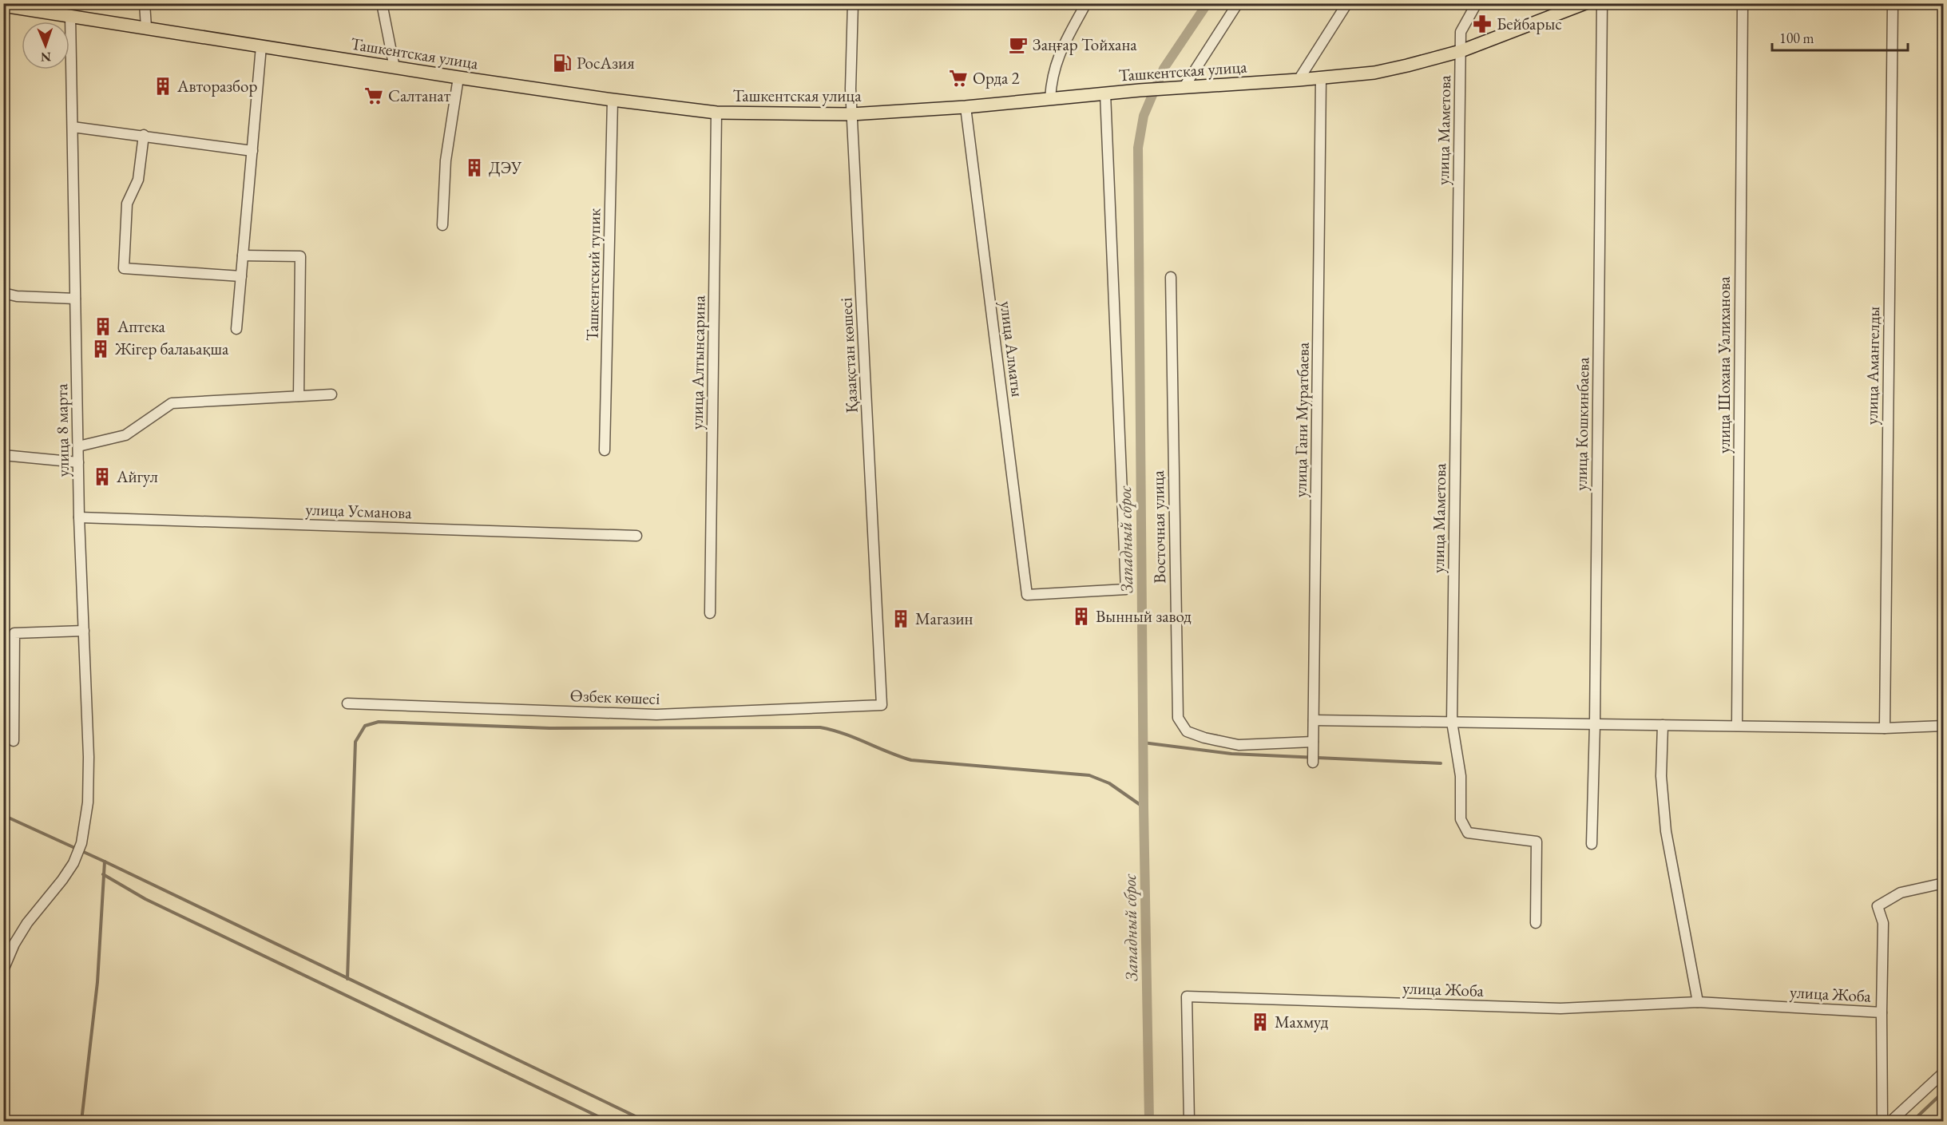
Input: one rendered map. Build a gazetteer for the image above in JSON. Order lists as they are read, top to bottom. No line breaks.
{"streets":{"main road":["Ташкентская улица"],"street":["улица Маметова","Ташкентский тупик","улица Алматы","Қазақстан көшесі","улица Алтынсарина","улица Шохана Уалиханова","улица Амангелды","улица Гани Муратбаева","улица Кошкинбаева","улица 8 марта","улица Усманова","Восточная улица","Өзбек көшесі","улица Жоба"]},"crossings":[["Ташкентская улица","улица Маметова"],["Ташкентская улица","Ташкентский тупик"],["Ташкентская улица","улица Алматы"],["Ташкентская улица","Қазақстан көшесі"],["Ташкентская улица","улица Алтынсарина"],["Ташкентская улица","улица Гани Муратбаева"],["Ташкентская улица","улица 8 марта"],["Ташкентская улица","Восточная улица"],["улица Алматы","Восточная улица"],["Қазақстан көшесі","Өзбек көшесі"],["улица Гани Муратбаева","Восточная улица"],["улица 8 марта","улица Усманова"]],"water":["Западный сброс"],"places":{"pharmacy":["Бейбарыс"],"cafe":["Заңғар Тойхана"],"fuel station":["РосАзия"],"supermarket":["Орда 2","Салтанат"],"building":["Авторазбор","ДЭУ","Аптека","Жігер балаьақша","Айгул","Вынный завод","Магазин","Махмуд"]},"scale_bar":"100 m","north":"bottom"}
